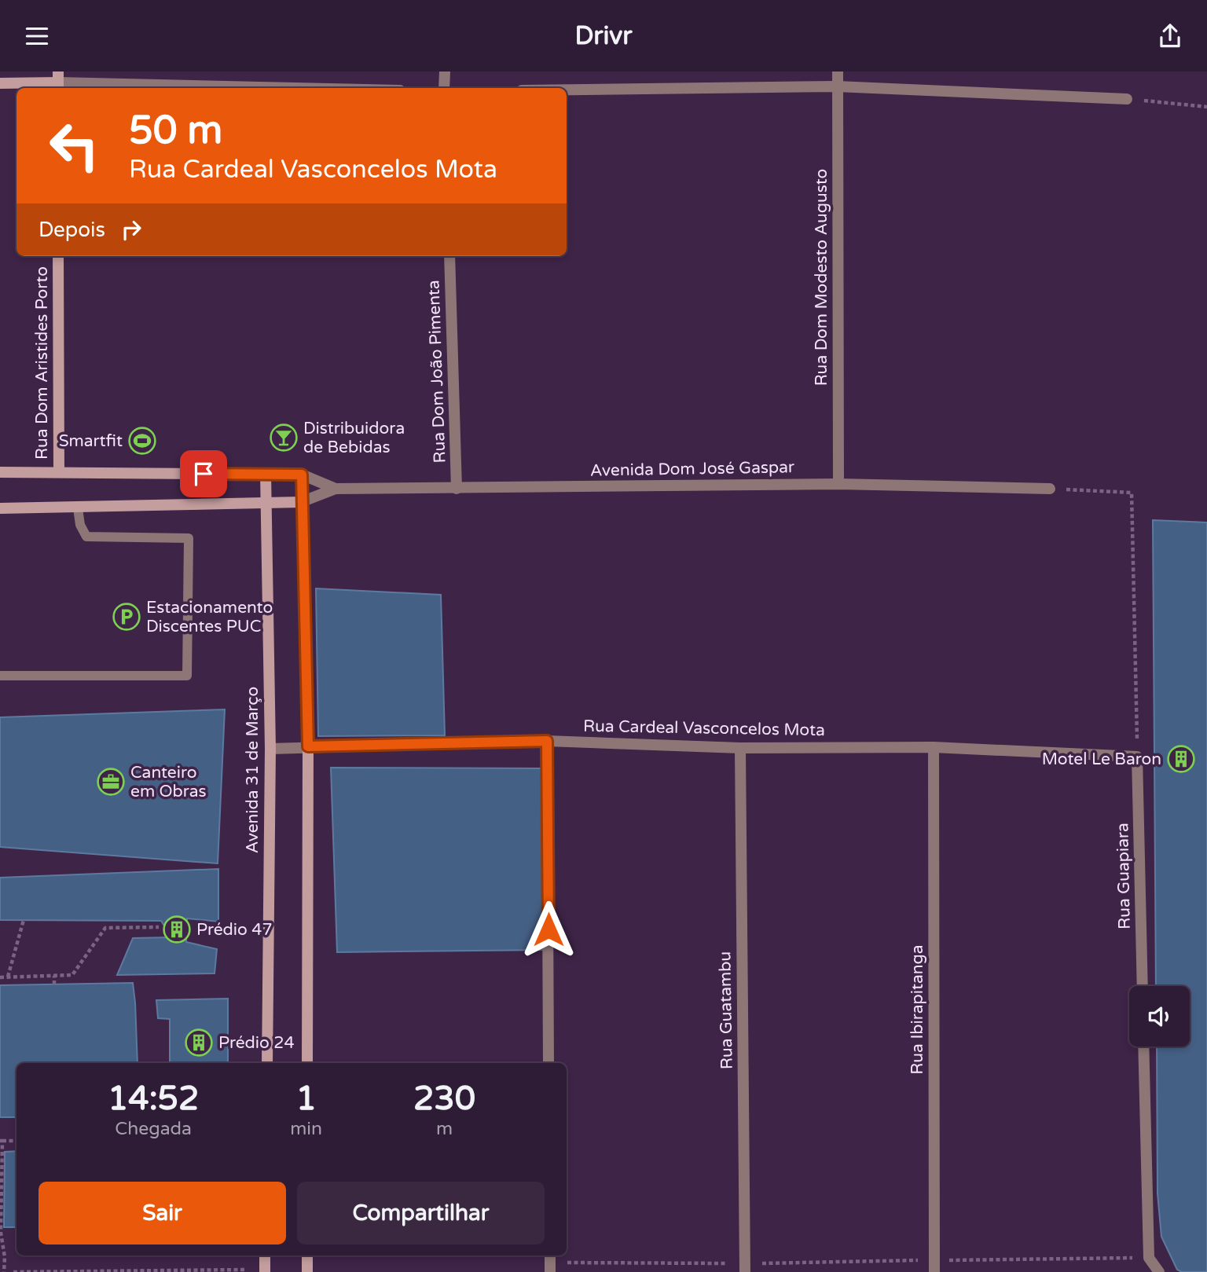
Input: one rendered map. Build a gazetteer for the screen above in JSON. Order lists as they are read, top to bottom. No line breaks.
{"streets":{"street":["Rua Dom Modesto Augusto","Rua Dom Aristides Porto","Rua Dom João Pimenta","Avenida Dom José Gaspar","Rua Cardeal Vasconcelos Mota","Avenida 31 de Março","Rua Guapiara","Rua Ibirapitanga","Rua Guatambu"]},"crossings":[["Rua Dom Modesto Augusto","Avenida Dom José Gaspar"],["Rua Dom Aristides Porto","Avenida Dom José Gaspar"],["Rua Dom João Pimenta","Avenida Dom José Gaspar"],["Avenida Dom José Gaspar","Avenida 31 de Março"],["Rua Cardeal Vasconcelos Mota","Avenida 31 de Março"],["Rua Cardeal Vasconcelos Mota","Rua Guapiara"],["Rua Cardeal Vasconcelos Mota","Rua Ibirapitanga"],["Rua Cardeal Vasconcelos Mota","Rua Guatambu"]],"places":{"bar":["Distribuidora de Bebidas"],"sports":["Smartfit"],"parking":["Estacionamento Discentes PUC"],"building":["Motel Le Baron","Prédio 47","Prédio 24"],"office":["Canteiro em Obras"]},"page":{"header":"Drivr","turn":["50 m","Rua Cardeal Vasconcelos Mota"],"then":"Depois","eta":["14:52","Chegada","1","min","230","m"],"buttons":["Sair","Compartilhar"]}}
